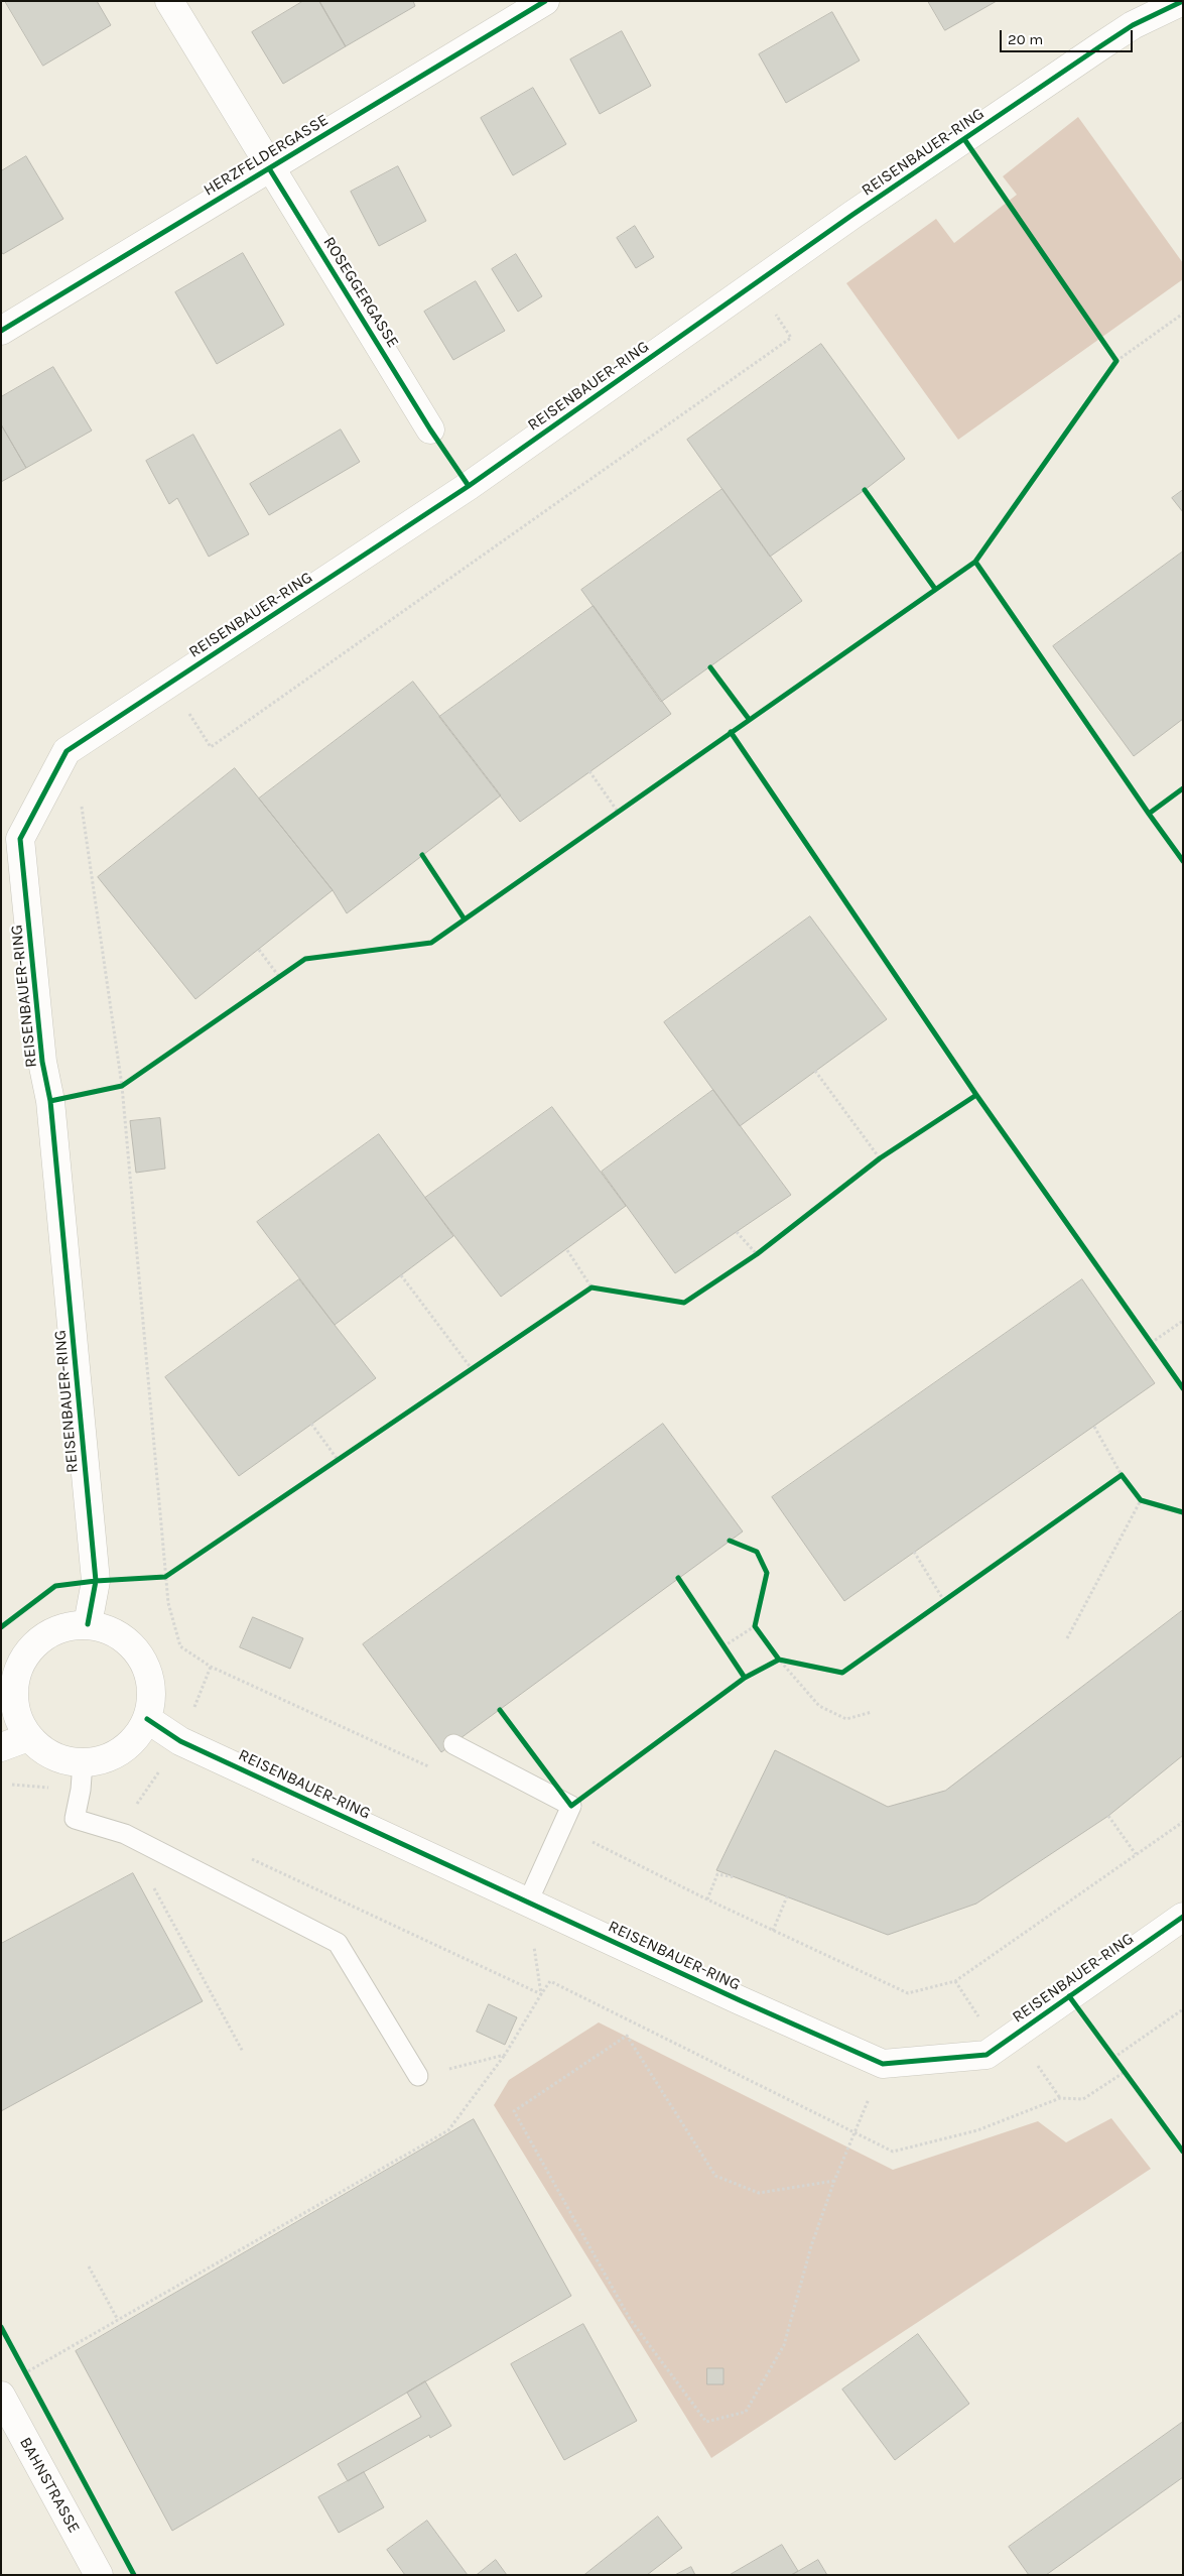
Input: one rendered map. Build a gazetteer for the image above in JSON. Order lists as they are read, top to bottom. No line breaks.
{"streets":{"street":["REISENBAUER-RING","HERZFELDERGASSE","ROSEGGERGASSE","BAHNSTRASSE"]},"crossings":[["HERZFELDERGASSE","ROSEGGERGASSE"]],"scale_bar":"20 m"}
